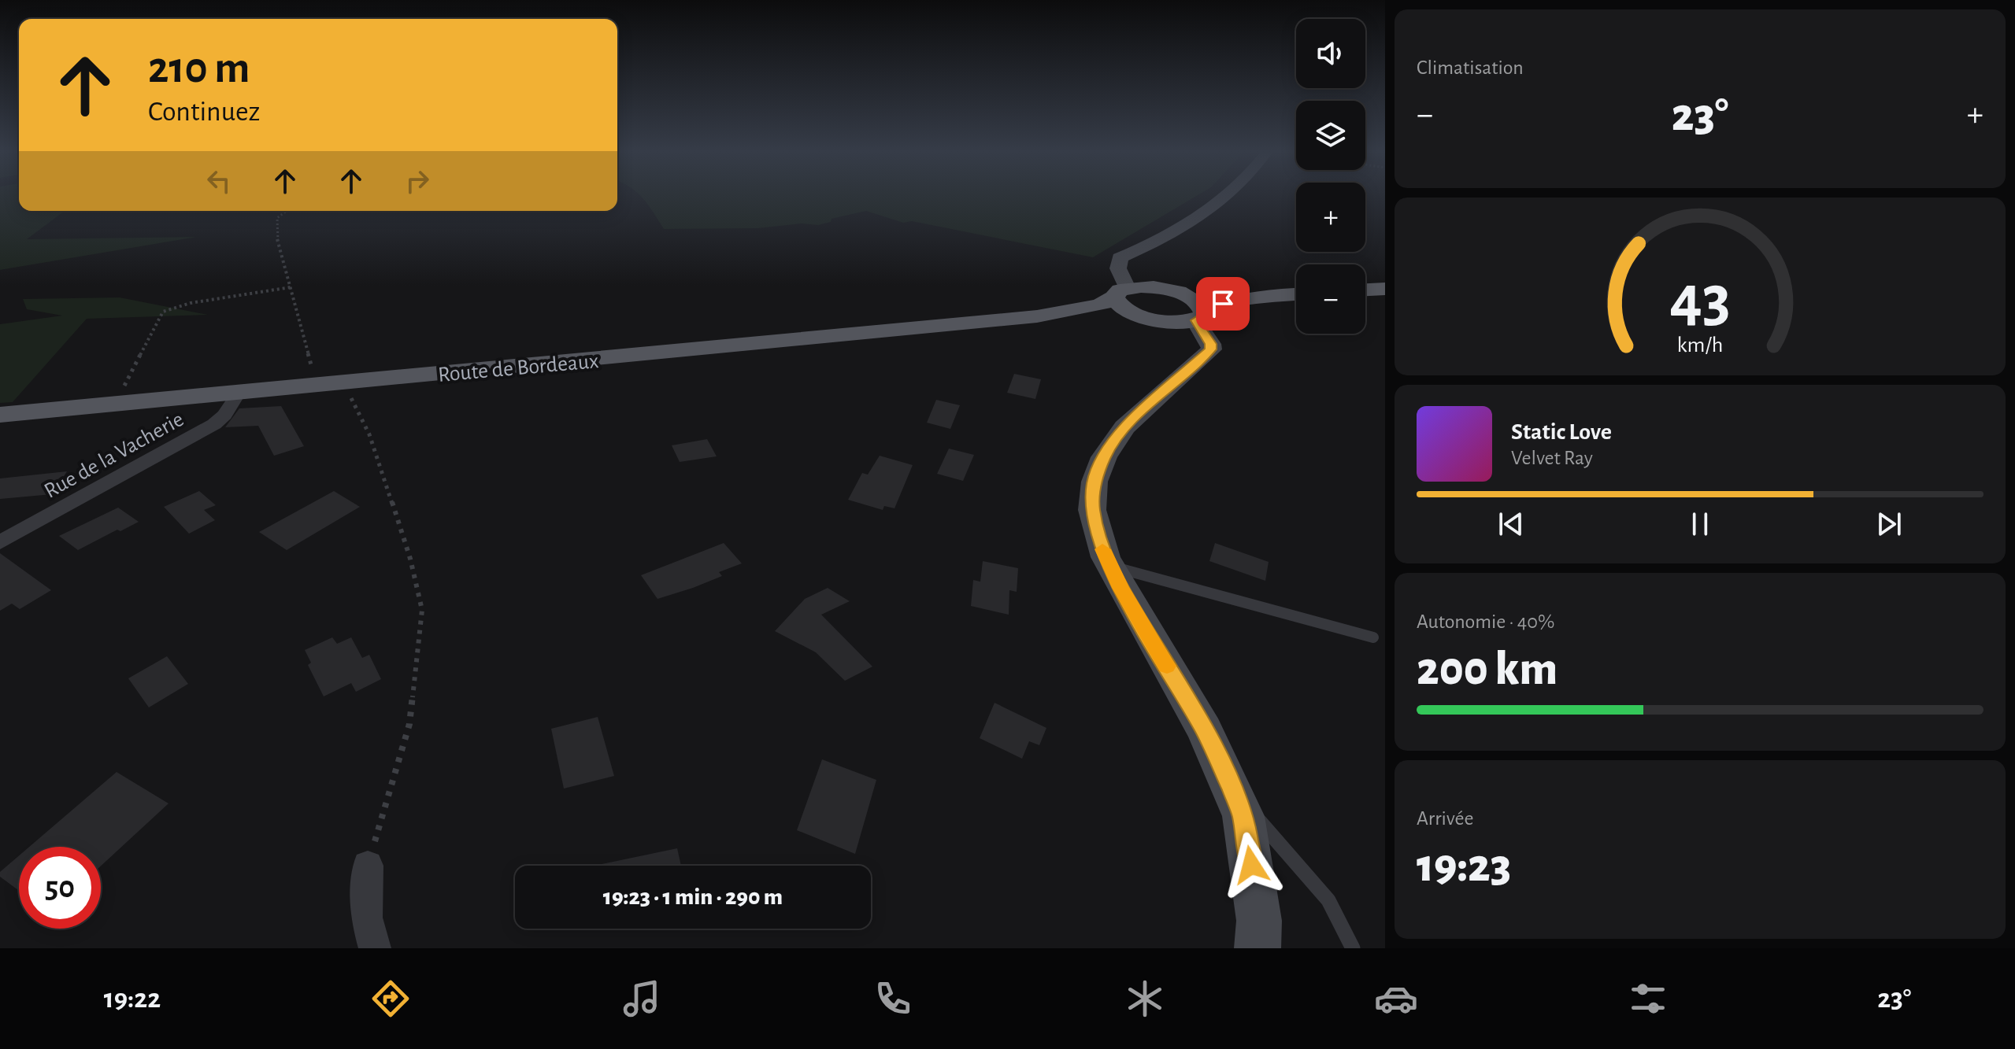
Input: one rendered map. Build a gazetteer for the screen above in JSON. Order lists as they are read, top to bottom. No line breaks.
{"streets":{"main road":["Route de Bordeaux"],"street":["Rue de la Vacherie"]},"crossings":[["Route de Bordeaux","Rue de la Vacherie"]],"page":{"tile":["Climatisation",["Autonomie · 40%","200 km"],["Arrivée","19:23"]],"map_buttons":["+","−"],"turn":["210 m","Continuez"],"heat":["−","23°","+"],"song":["Static Love","Velvet Ray"],"limit":"50","trip":"19:23 · 1 min · 290 m","tabs":["19:22","23°"],"gauge":["43","km/h"]}}
